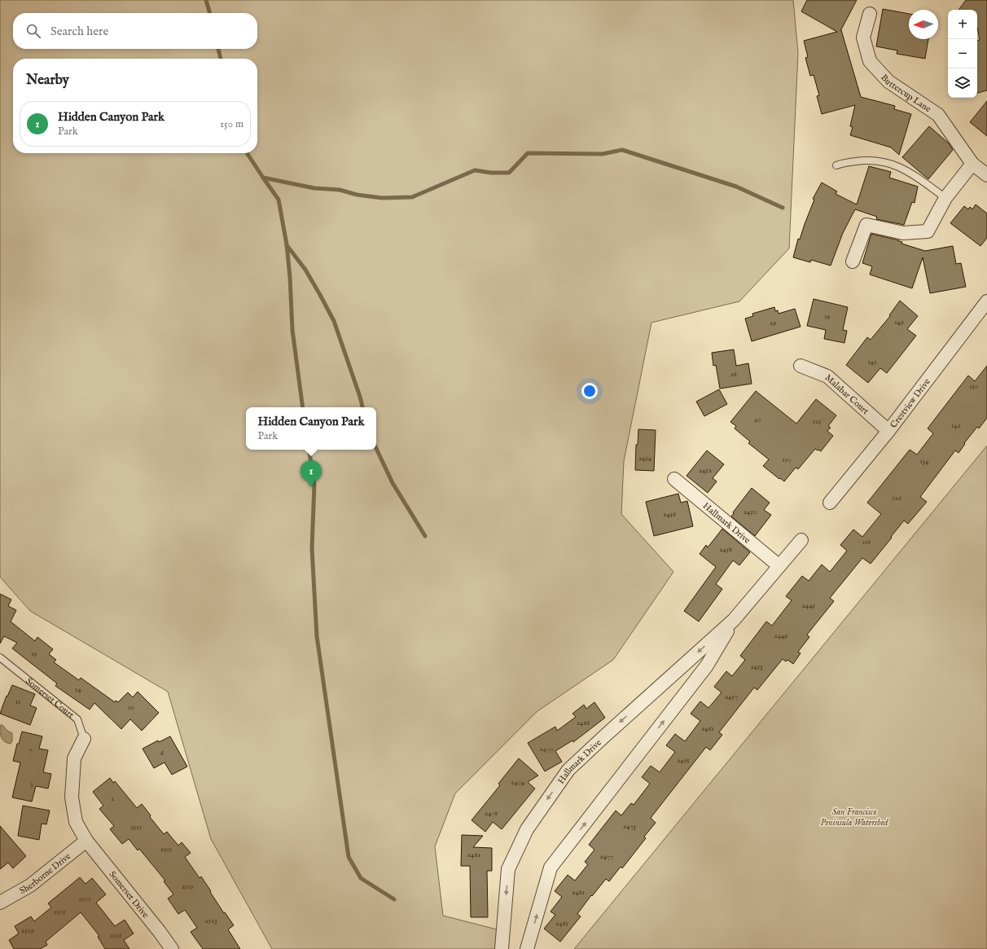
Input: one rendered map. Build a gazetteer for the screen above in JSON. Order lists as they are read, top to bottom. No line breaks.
{"streets":{"street":["Buttercup Lane","Malabar Court","Crestview Drive","Hallmark Drive","Somerset Court","Sherborne Drive","Somerset Drive"]},"crossings":[["Malabar Court","Crestview Drive"],["Somerset Court","Sherborne Drive"],["Somerset Court","Somerset Drive"],["Sherborne Drive","Somerset Drive"]],"parks":["San Francisco Peninsula Watershed"],"house_numbers":["19","149","29","141","28","150","20","125","142","2454","117","134","2452","126","2450","2456","118","2458","2445","2449","19","2453","14","2457","11","10","2466","2461","2470","7","6","2465","2474","3","2","2478","2473","2511","2515","2482","2477","2519","2481","2501","2505","2523","2485","2509","2516"],"north":"left","page":{"map_buttons":["+","−"],"search":"Search here","heading":"Nearby","list":[{"mark":"1","name":"Hidden Canyon Park","note":"Park","value":"150 m"}],"popup":["Hidden Canyon Park","Park"],"pins":"1"}}
